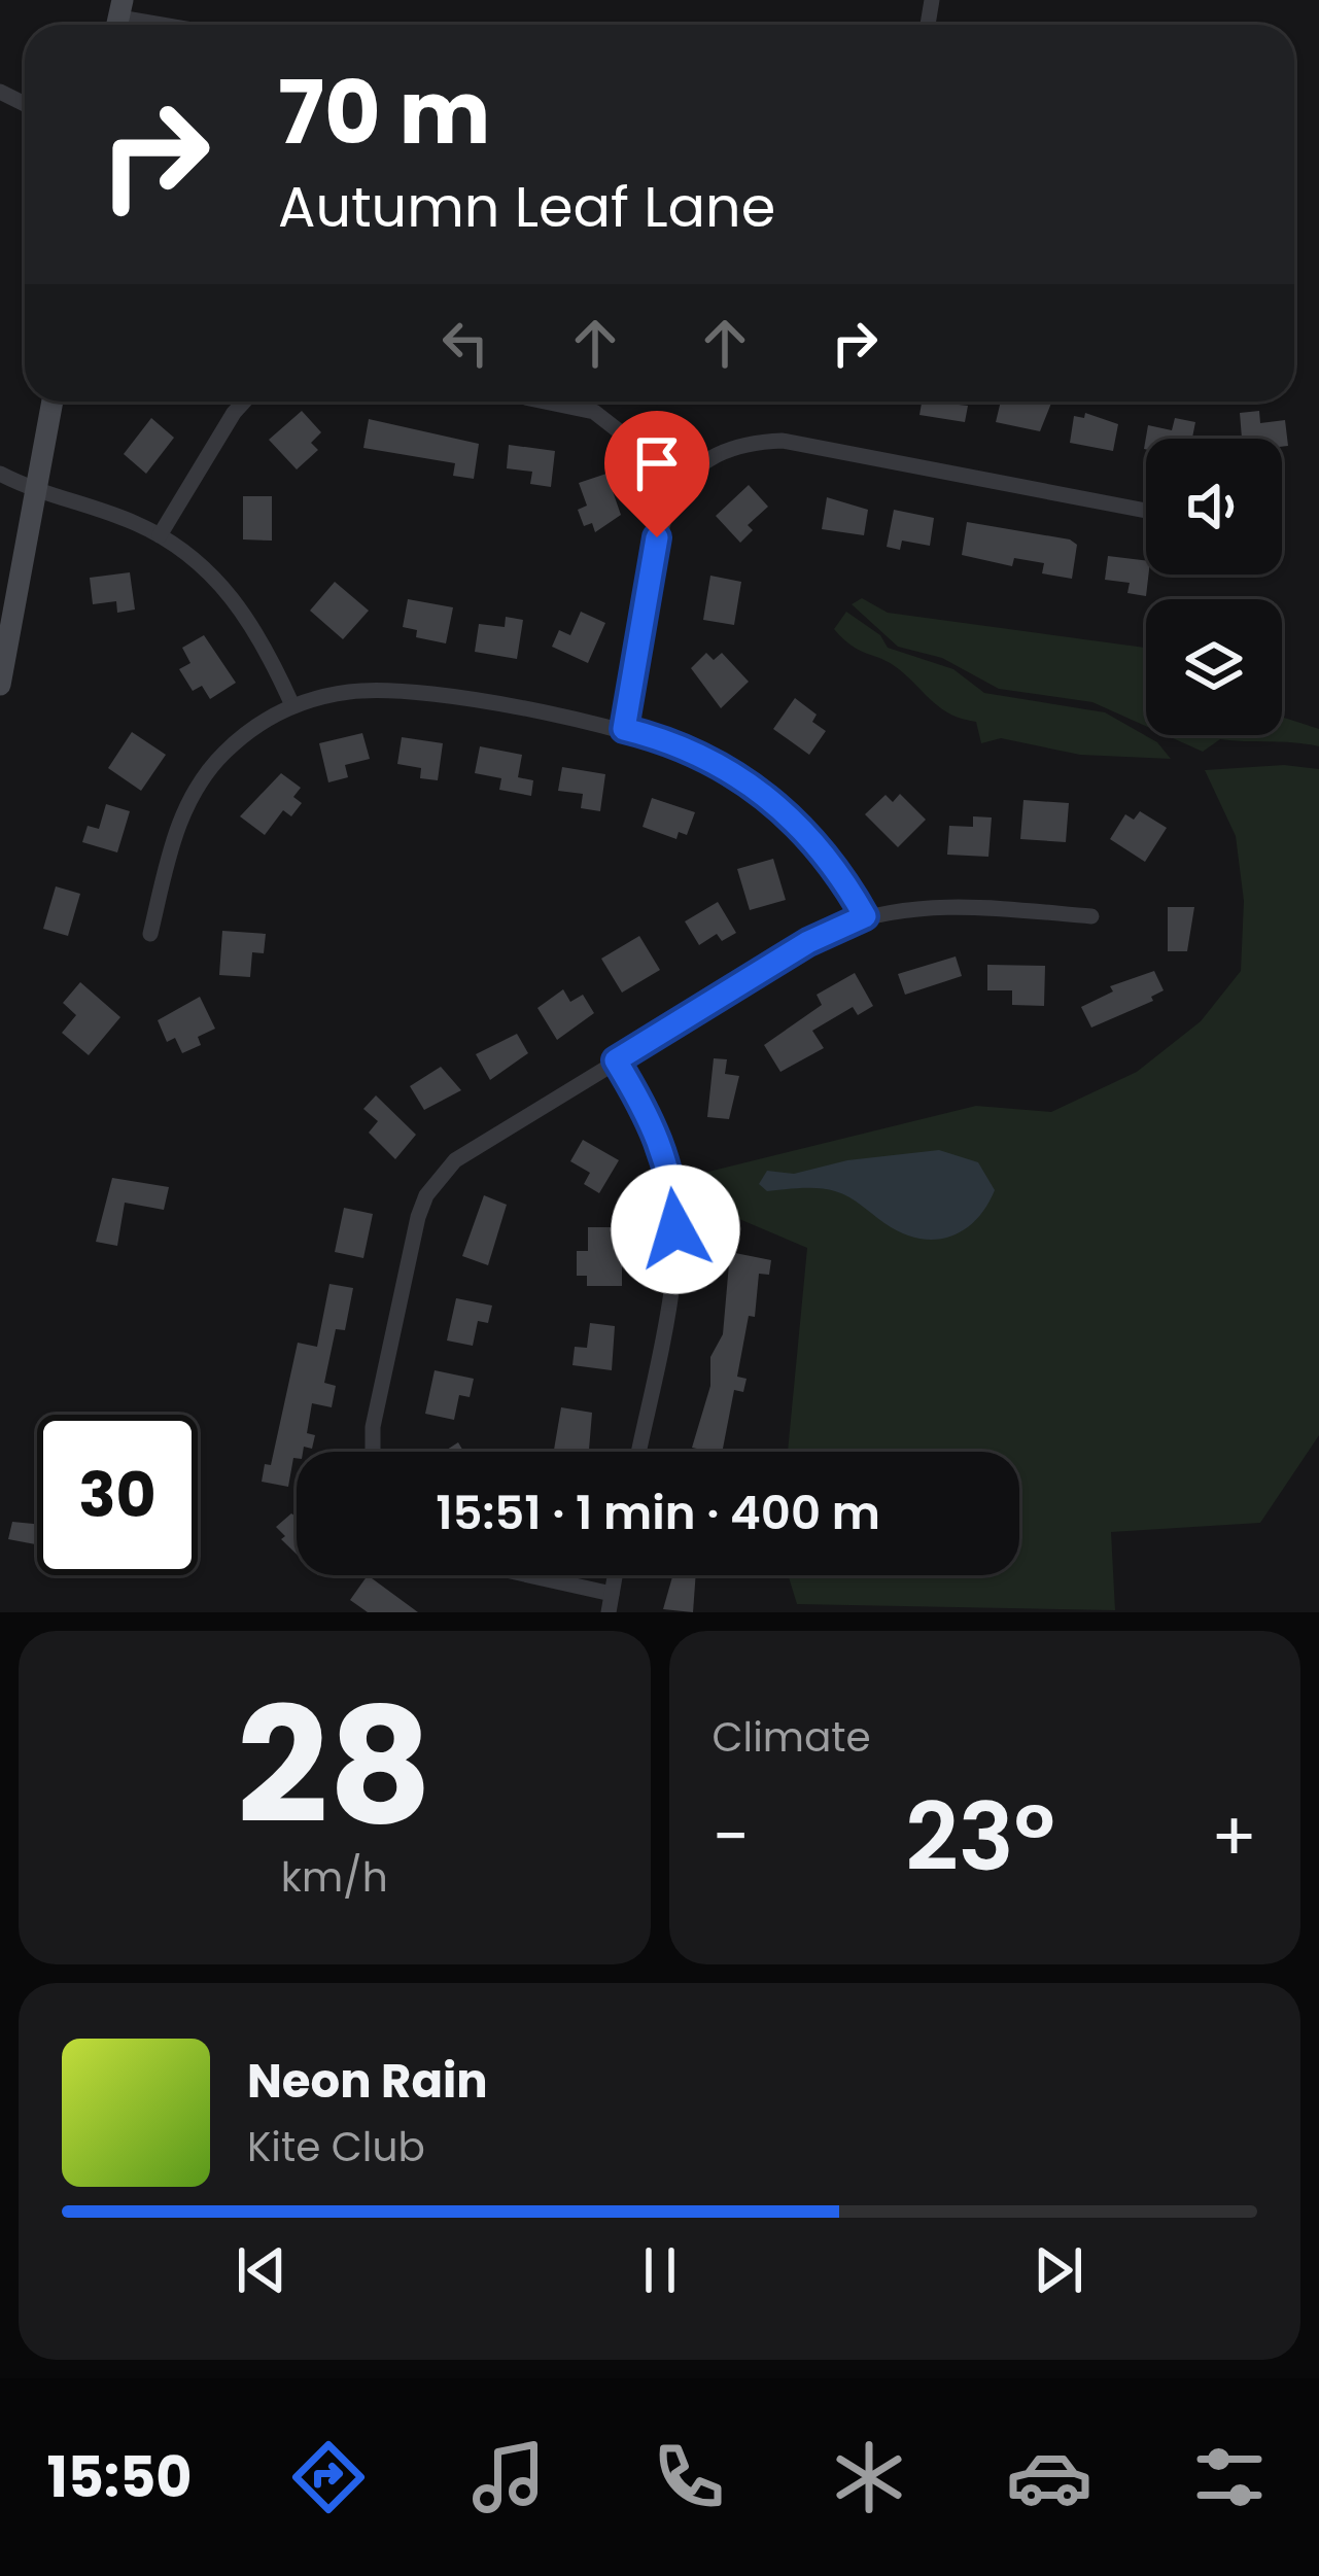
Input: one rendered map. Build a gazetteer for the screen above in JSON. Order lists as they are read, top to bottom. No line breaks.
{"page":{"turn":["70 m","Autumn Leaf Lane"],"limit":"30","trip":"15:51 · 1 min · 400 m","tile":[["28","km/h"],"Climate"],"heat":["−","23°","+"],"song":["Neon Rain","Kite Club"],"tabs":"15:50"}}
